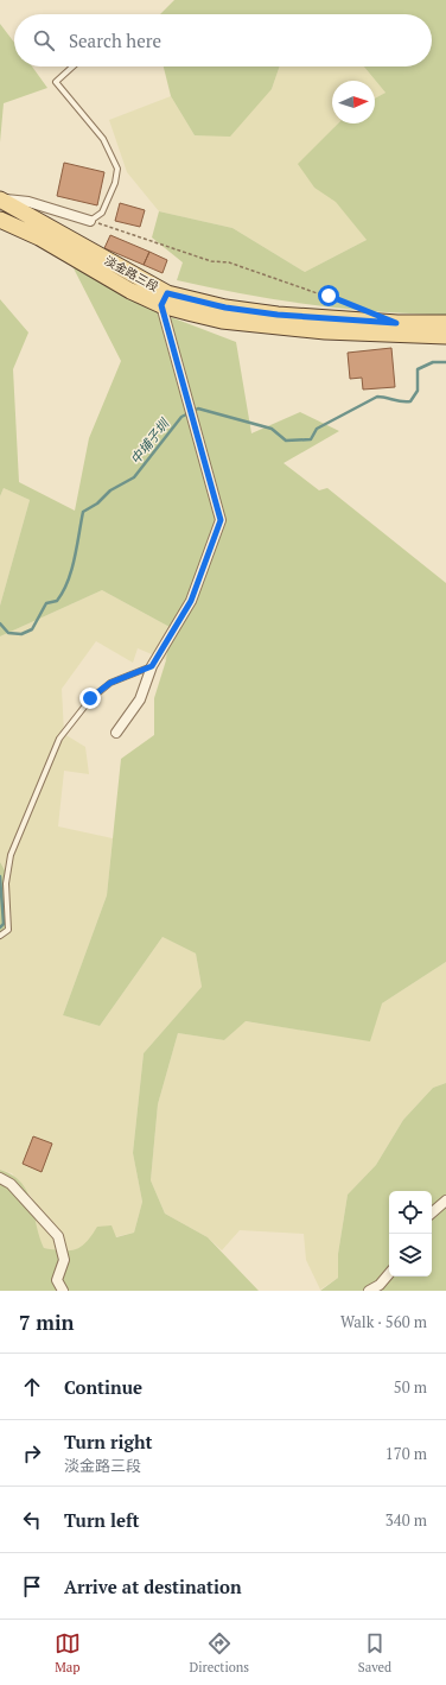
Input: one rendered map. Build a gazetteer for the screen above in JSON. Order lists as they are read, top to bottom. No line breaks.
{"streets":{"main road":["淡金路三段"]},"water":["中埔子圳"],"north":"right","page":{"search":"Search here","heading":["7 min","Walk · 560 m"],"list":[["Continue","50 m"],["Turn right","淡金路三段","170 m"],["Turn left","340 m"],"Arrive at destination"],"nav":["Map","Directions","Saved"]}}
